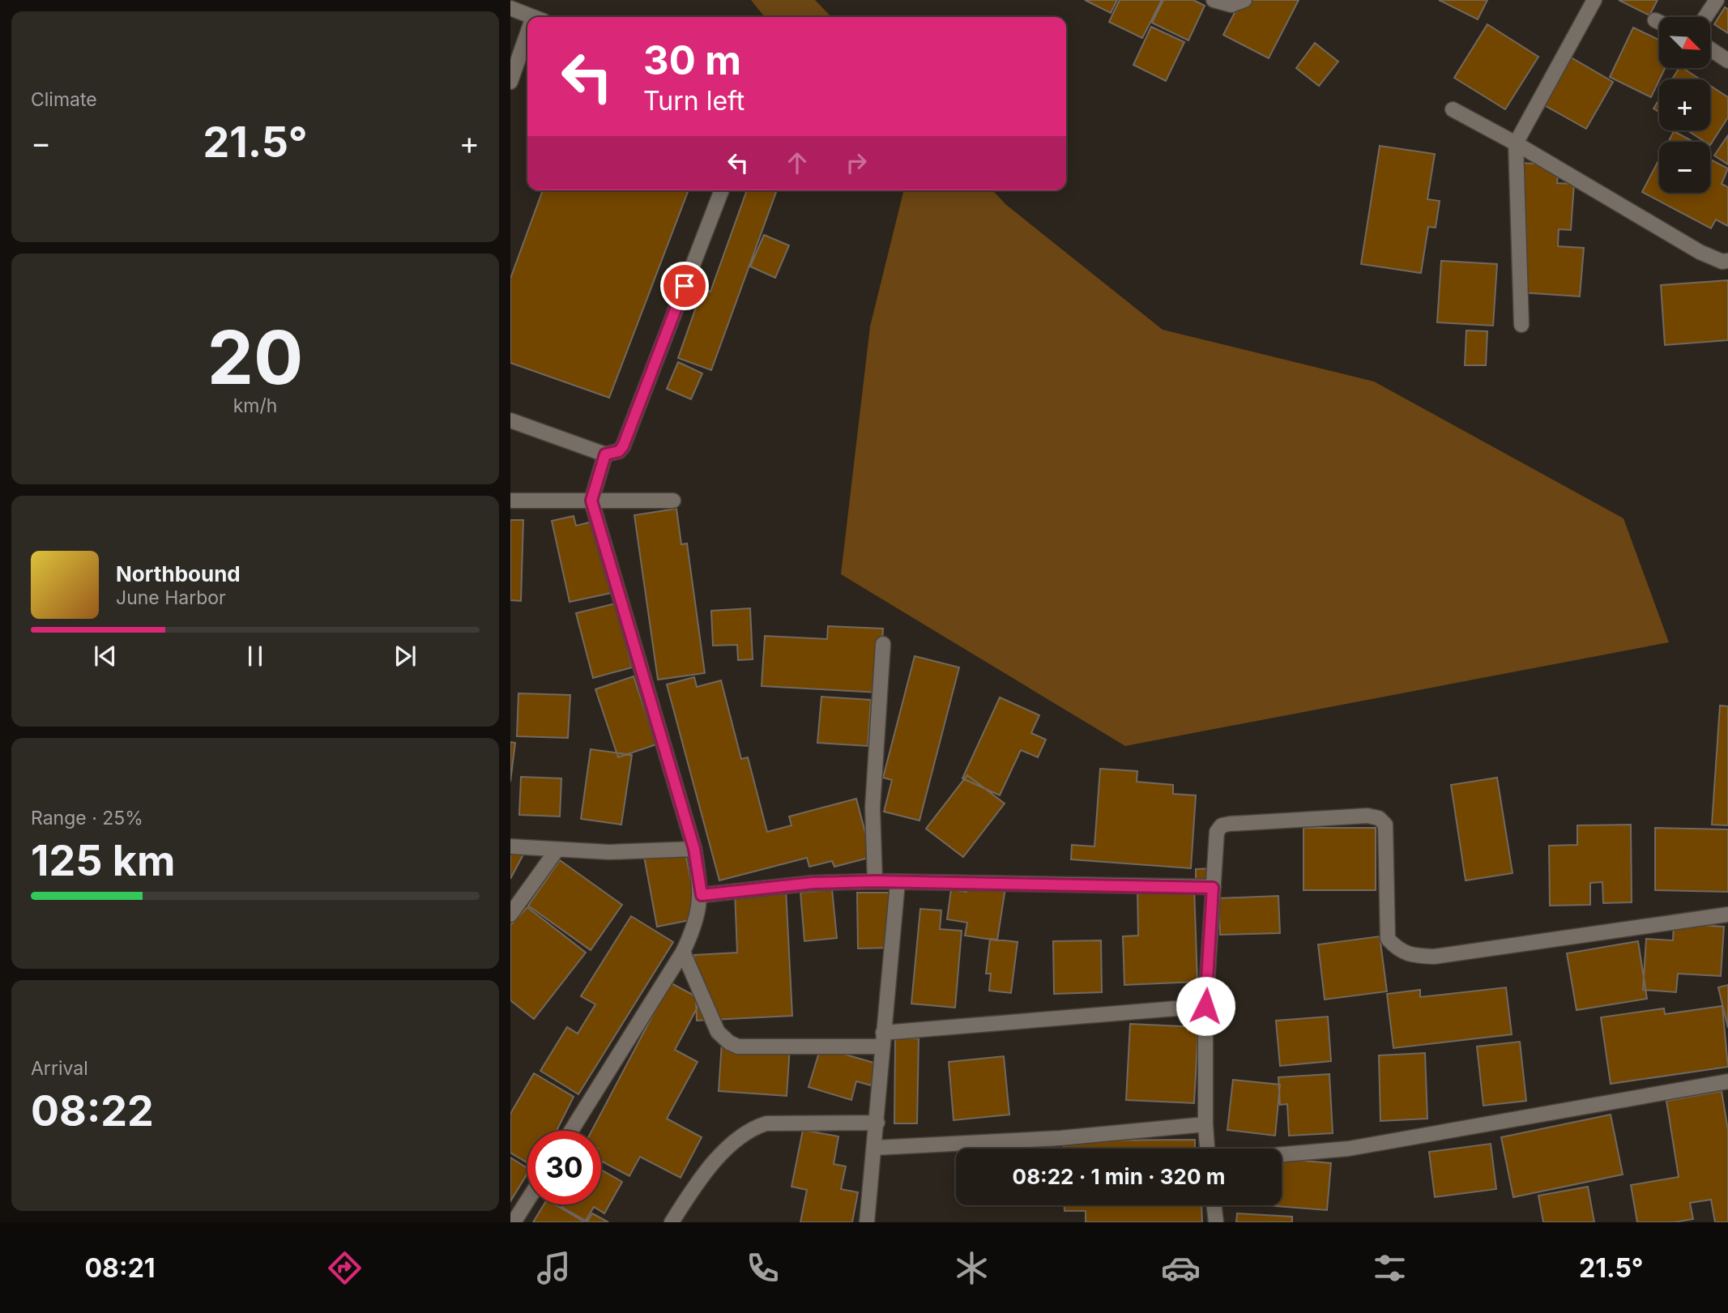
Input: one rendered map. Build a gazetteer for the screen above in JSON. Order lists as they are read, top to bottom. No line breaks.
{"north":"bottom right","page":{"tile":["Climate",["20","km/h"],["Range · 25%","125 km"],["Arrival","08:22"]],"map_buttons":["+","−"],"turn":["30 m","Turn left"],"heat":["−","21.5°","+"],"song":["Northbound","June Harbor"],"limit":"30","trip":"08:22 · 1 min · 320 m","tabs":["08:21","21.5°"]}}
